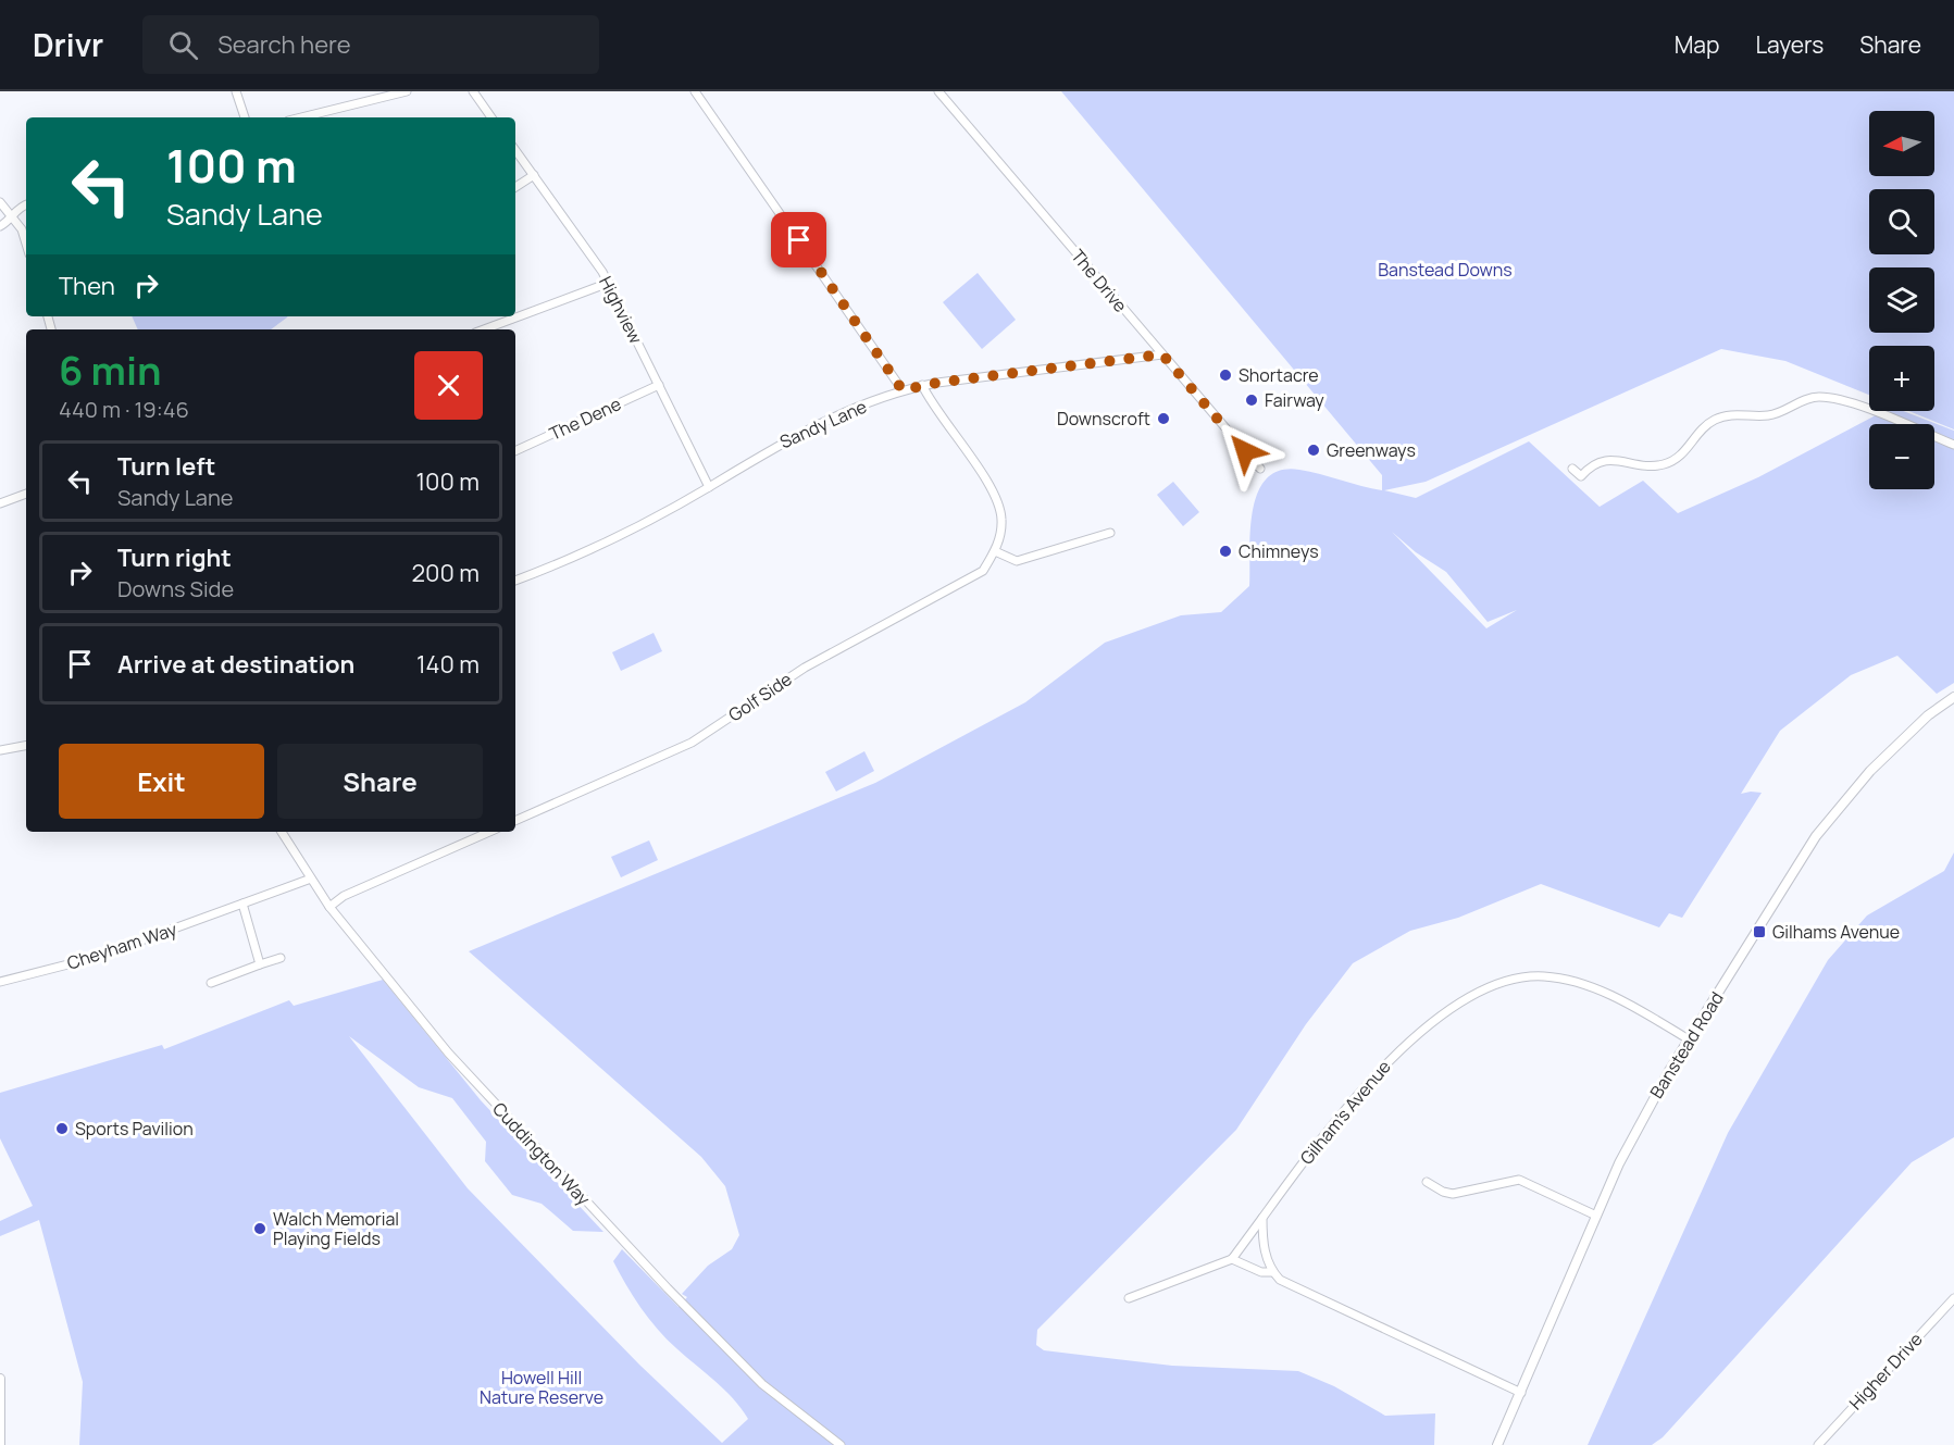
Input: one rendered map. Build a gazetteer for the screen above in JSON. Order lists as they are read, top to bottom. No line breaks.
{"streets":{"street":["The Drive","Highview","The Dene","Sandy Lane","Golf Side","Cheyham Way","Banstead Road","Gilham's Avenue","Cuddington Way","Higher Drive"]},"crossings":[["The Drive","Sandy Lane"],["Highview","The Dene"],["Highview","Sandy Lane"],["Sandy Lane","Golf Side"],["Cheyham Way","Cuddington Way"],["Banstead Road","Gilham's Avenue"]],"parks":["Banstead Downs","Howell Hill Nature Reserve"],"places":{"other":["Shortacre","Fairway","Downscroft","Greenways","Chimneys","Sports Pavilion","Walch Memorial Playing Fields"],"transit":["Gilhams Avenue"]},"north":"left","page":{"header":"Drivr","search":"Search here","nav":["Map","Layers","Share"],"map_buttons":["+","−"],"turn":["100 m","Sandy Lane"],"then":"Then","heading":["6 min","440 m · 19:46"],"list":[{"name":"Turn left","note":"Sandy Lane","value":"100 m"},{"name":"Turn right","note":"Downs Side","value":"200 m"},{"name":"Arrive at destination","value":"140 m"}],"buttons":["Exit","Share"]}}
